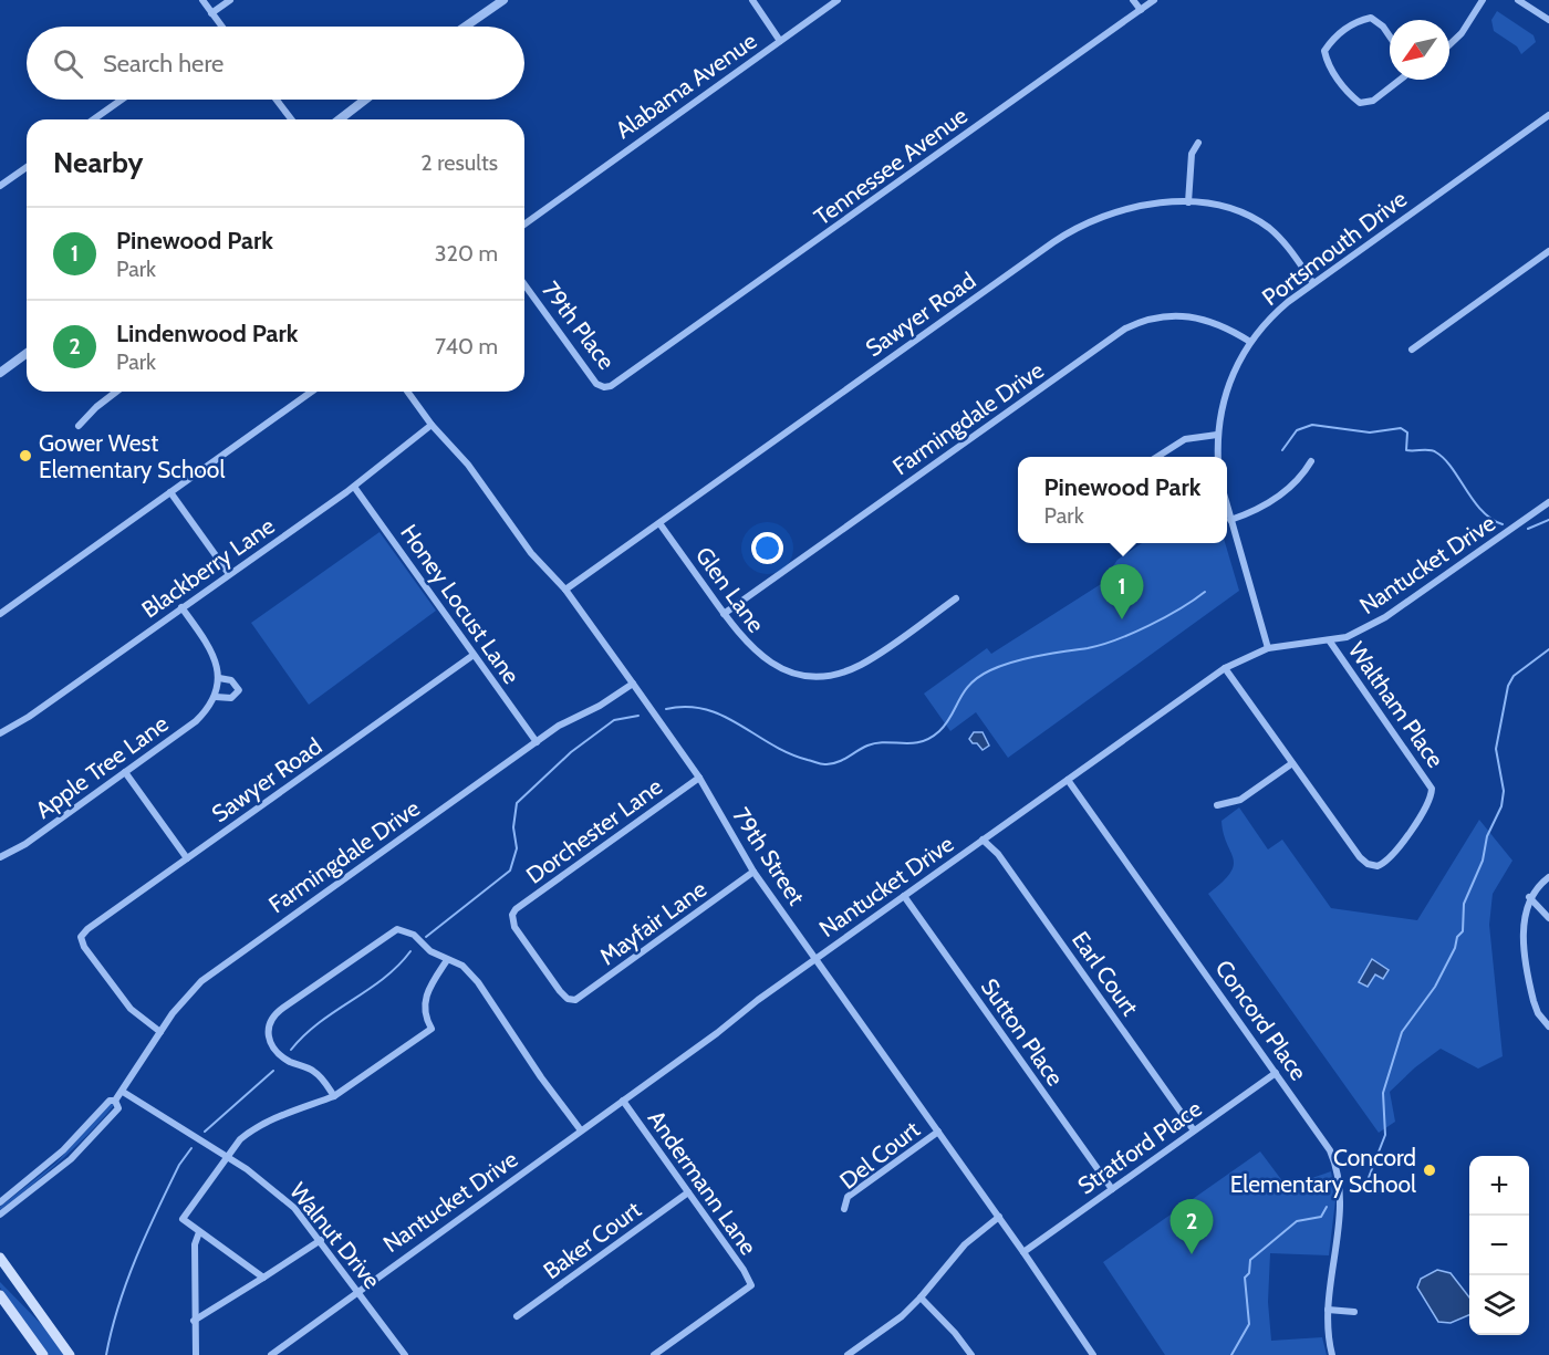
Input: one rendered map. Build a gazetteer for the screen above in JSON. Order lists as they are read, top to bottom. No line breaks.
{"streets":{"street":["Alabama Avenue","Tennessee Avenue","Portsmouth Drive","Sawyer Road","79th Place","Farmingdale Drive","Nantucket Drive","Blackberry Lane","Glen Lane","Honey Locust Lane","Waltham Place","Apple Tree Lane","Dorchester Lane","79th Street","Mayfair Lane","Earl Court","Concord Place","Sutton Place","Stratford Place","Del Court","Andermann Lane","Walnut Drive","Baker Court"]},"crossings":[["Tennessee Avenue","79th Place"],["Portsmouth Drive","Sawyer Road"],["Portsmouth Drive","Farmingdale Drive"],["Sawyer Road","Farmingdale Drive"],["Sawyer Road","Glen Lane"],["Sawyer Road","Honey Locust Lane"],["Sawyer Road","79th Street"],["Farmingdale Drive","Glen Lane"],["Farmingdale Drive","Honey Locust Lane"],["Farmingdale Drive","79th Street"],["Farmingdale Drive","Walnut Drive"],["Nantucket Drive","Waltham Place"],["Nantucket Drive","79th Street"],["Nantucket Drive","Earl Court"],["Nantucket Drive","Concord Place"],["Nantucket Drive","Sutton Place"],["Nantucket Drive","Andermann Lane"],["Nantucket Drive","Walnut Drive"],["Blackberry Lane","Honey Locust Lane"],["Blackberry Lane","Apple Tree Lane"],["Blackberry Lane","79th Street"],["Dorchester Lane","79th Street"],["Dorchester Lane","Mayfair Lane"],["79th Street","Mayfair Lane"],["79th Street","Stratford Place"],["79th Street","Del Court"],["Earl Court","Stratford Place"],["Concord Place","Stratford Place"],["Sutton Place","Stratford Place"],["Andermann Lane","Baker Court"]],"places":["Gower West Elementary School","Concord Elementary School"],"north":"bottom left","page":{"search":"Search here","heading":["Nearby","2 results"],"list":[{"mark":"1","name":"Pinewood Park","note":"Park","value":"320 m"},{"mark":"2","name":"Lindenwood Park","note":"Park","value":"740 m"}],"popup":["Pinewood Park","Park"],"pins":["1","2"],"map_buttons":["+","−"]}}
